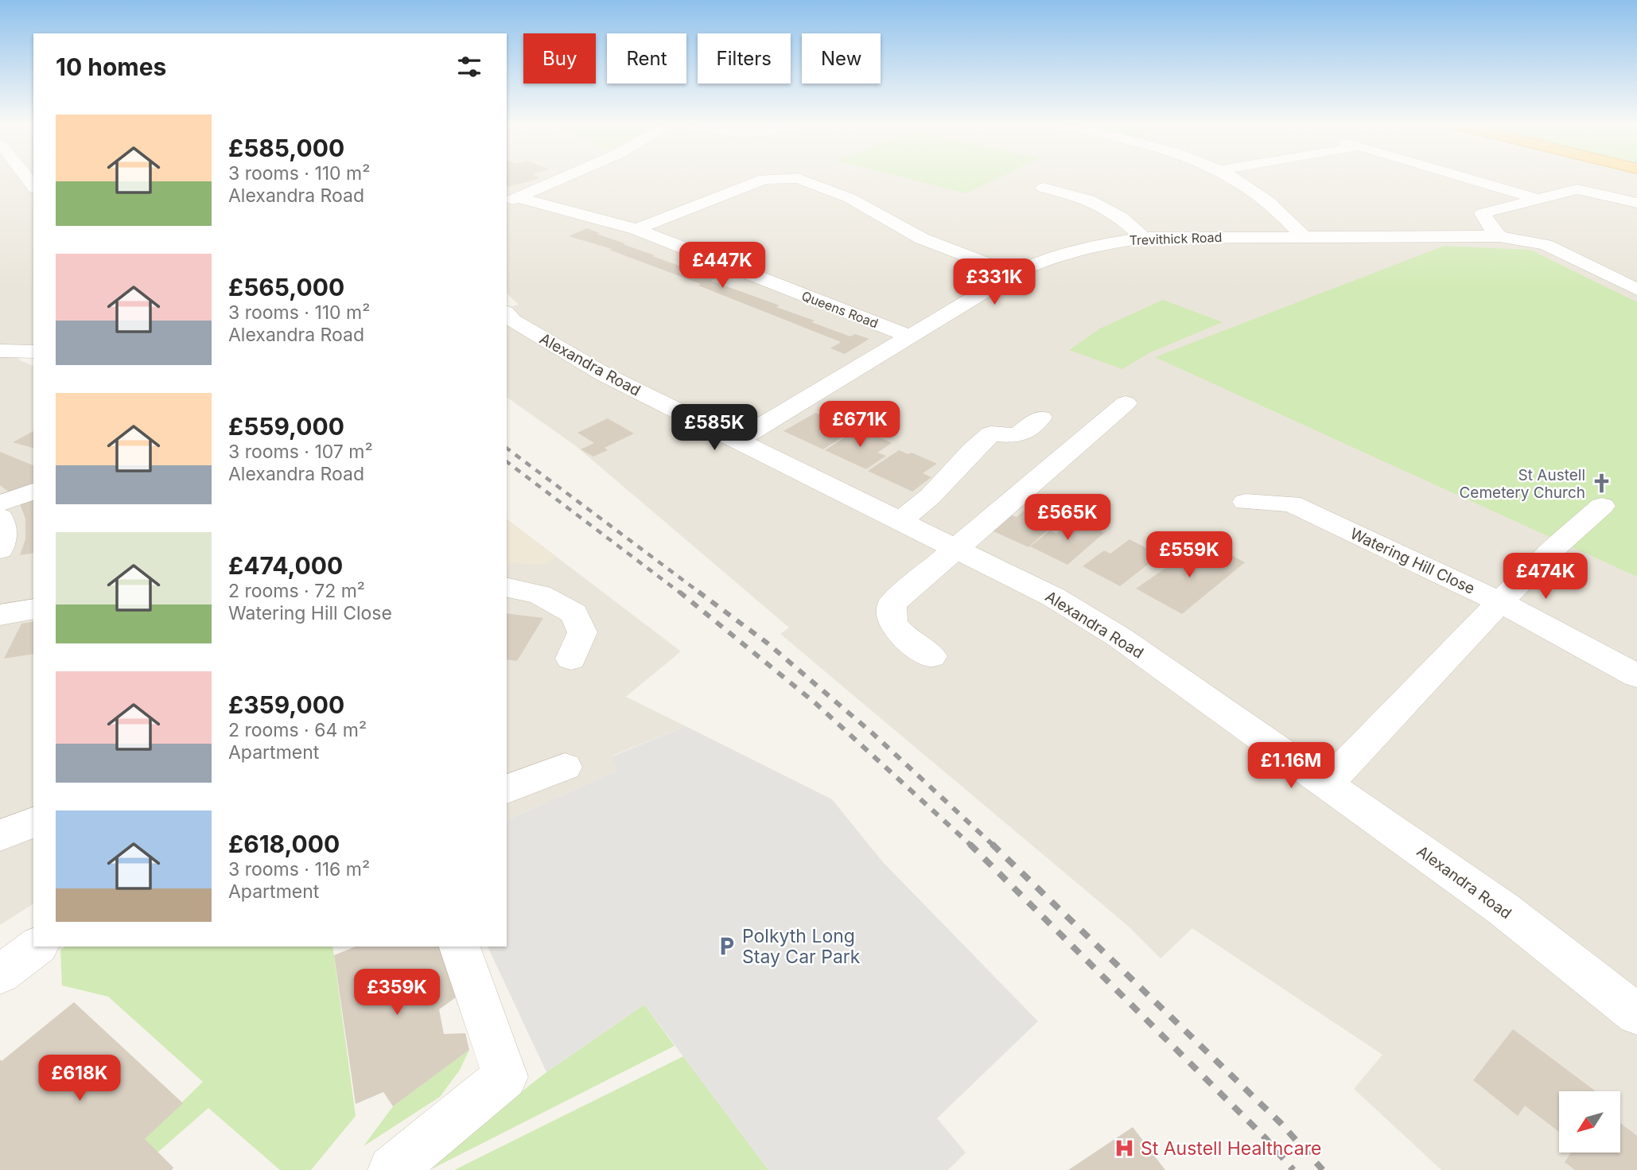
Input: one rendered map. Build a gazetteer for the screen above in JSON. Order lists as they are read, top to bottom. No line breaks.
{"streets":{"street":["Trevithick Road","Queens Road","Alexandra Road","Watering Hill Close"]},"crossings":[["Trevithick Road","Queens Road"],["Trevithick Road","Alexandra Road"]],"places":{"church":["St Austell Cemetery Church"],"parking":["Polkyth Long Stay Car Park"],"hospital":["St Austell Healthcare"]},"north":"bottom left","page":{"chip":["Buy","Rent","Filters","New"],"heading":"10 homes","list":[{"name":"£585,000","note":"3 rooms · 110 m² · Alexandra Road"},{"name":"£565,000","note":"3 rooms · 110 m² · Alexandra Road"},{"name":"£559,000","note":"3 rooms · 107 m² · Alexandra Road"},{"name":"£474,000","note":"2 rooms · 72 m² · Watering Hill Close"},{"name":"£359,000","note":"2 rooms · 64 m² · Apartment"},{"name":"£618,000","note":"3 rooms · 116 m² · Apartment"}],"price":["£447K","£331K","£671K","£585K","£565K","£559K","£474K","£1.16M","£359K","£618K"]}}
